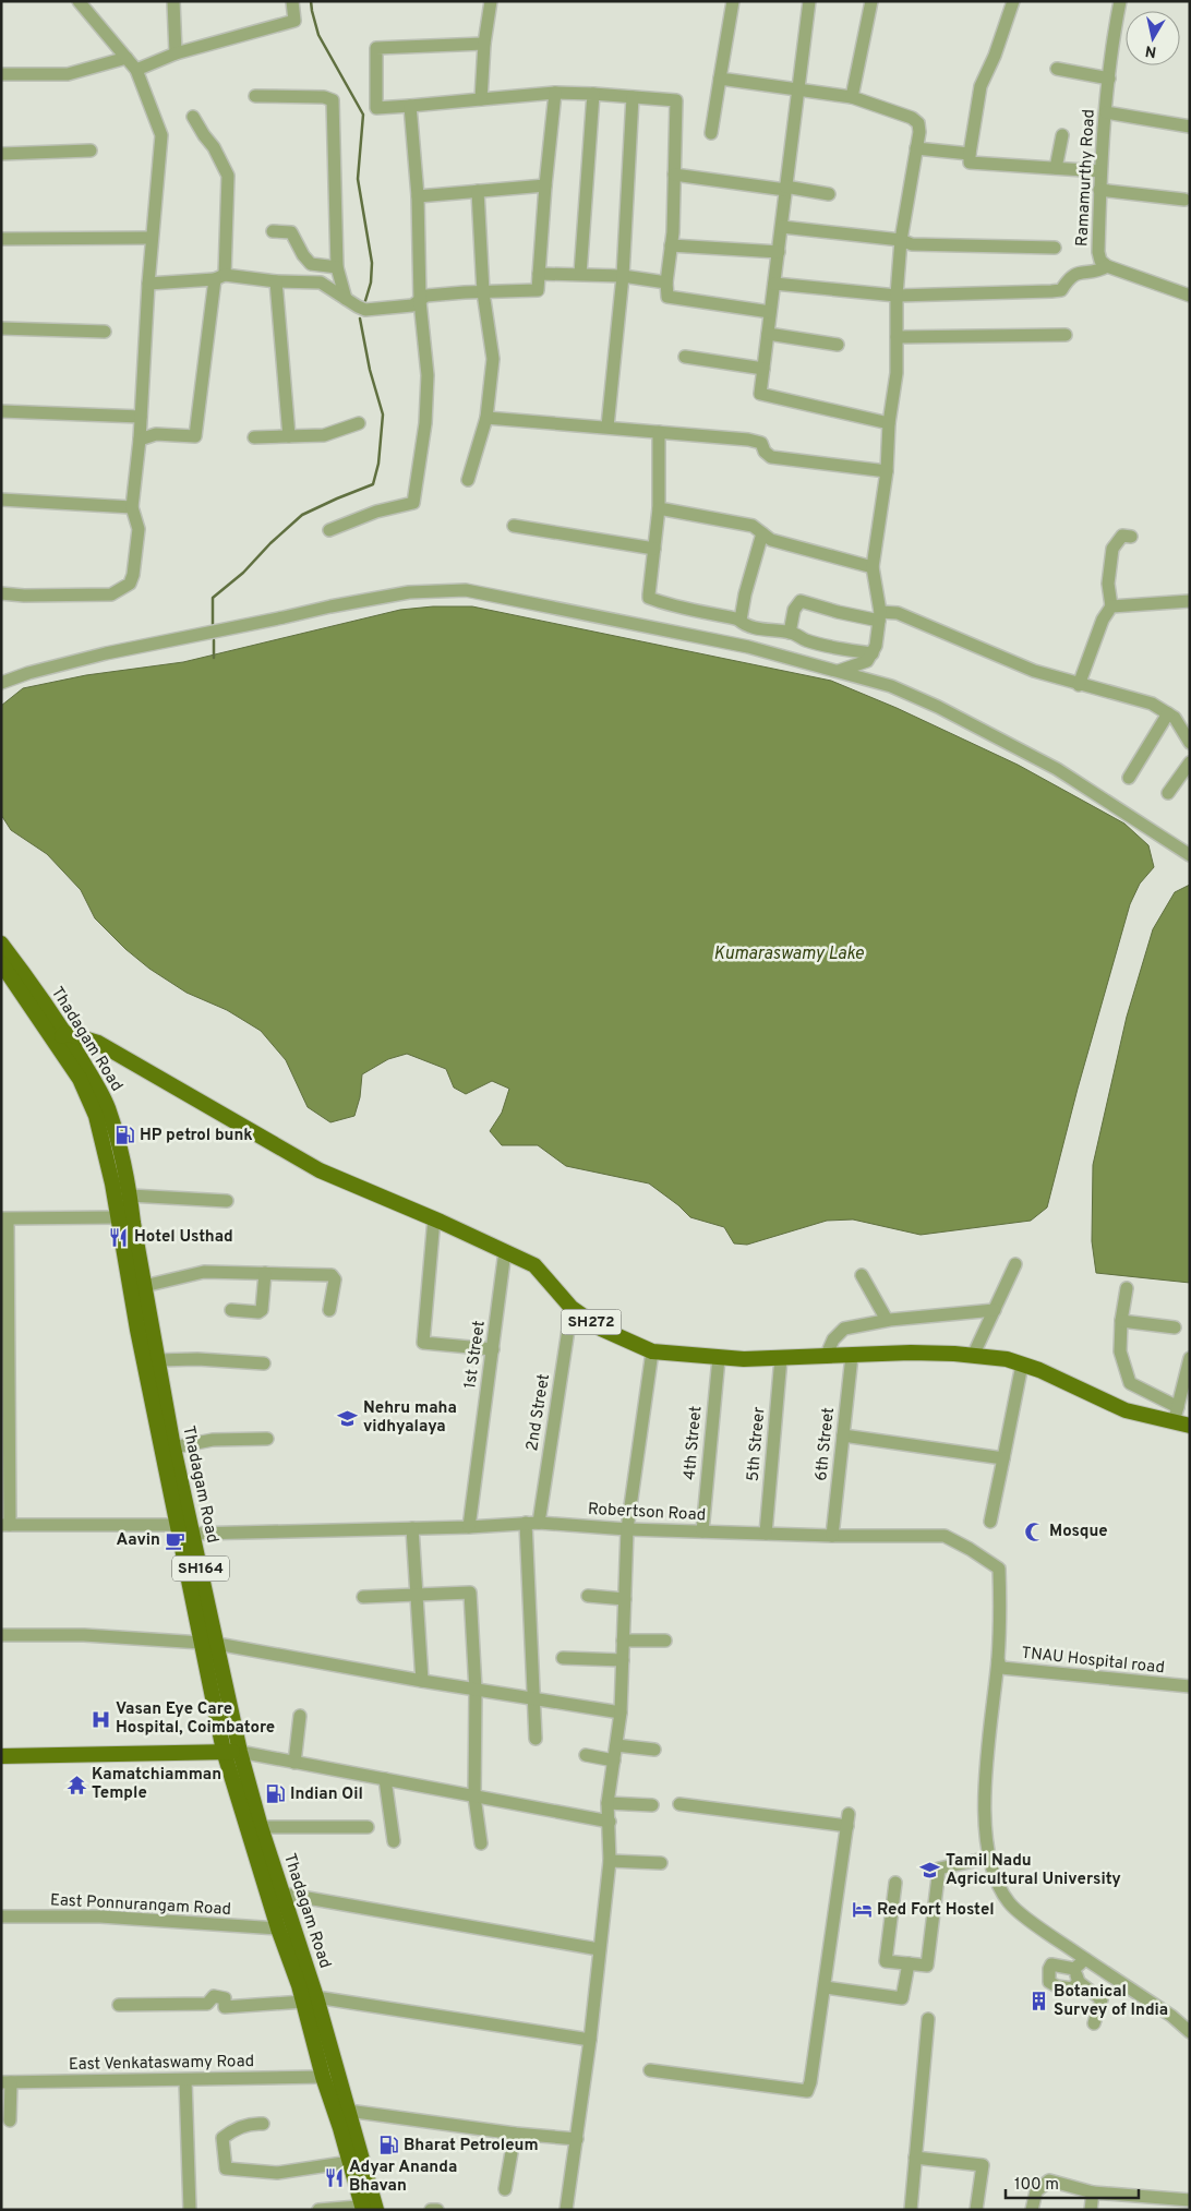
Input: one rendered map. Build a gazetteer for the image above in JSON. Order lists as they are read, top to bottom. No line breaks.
{"streets":{"main road":["Thadagam Road","SH272","SH164"],"street":["Ramamurthy Road","1st Street","2nd Street","4th Street","5th Streer","6th Street","Robertson Road","TNAU Hospital road","East Ponnurangam Road","East Venkataswamy Road"]},"crossings":[["Thadagam Road","SH272"],["Thadagam Road","Robertson Road"],["Thadagam Road","East Ponnurangam Road"],["Thadagam Road","East Venkataswamy Road"],["SH272","1st Street"],["SH272","2nd Street"],["SH272","4th Street"],["SH272","5th Streer"],["SH272","6th Street"],["1st Street","Robertson Road"],["2nd Street","Robertson Road"],["4th Street","Robertson Road"],["5th Streer","Robertson Road"],["6th Street","Robertson Road"],["Robertson Road","TNAU Hospital road"]],"water":["Kumaraswamy Lake"],"places":{"fuel station":["HP petrol bunk","Indian Oil","Bharat Petroleum"],"restaurant":["Hotel Usthad","Adyar Ananda Bhavan"],"school or university":["Nehru maha vidhyalaya","Tamil Nadu Agricultural University"],"mosque":["Mosque"],"cafe":["Aavin"],"hospital":["Vasan Eye Care Hospital, Coimbatore"],"temple":["Kamatchiamman Temple"],"hotel":["Red Fort Hostel"],"building":["Botanical Survey of India"]},"scale_bar":"100 m","north":"bottom"}
